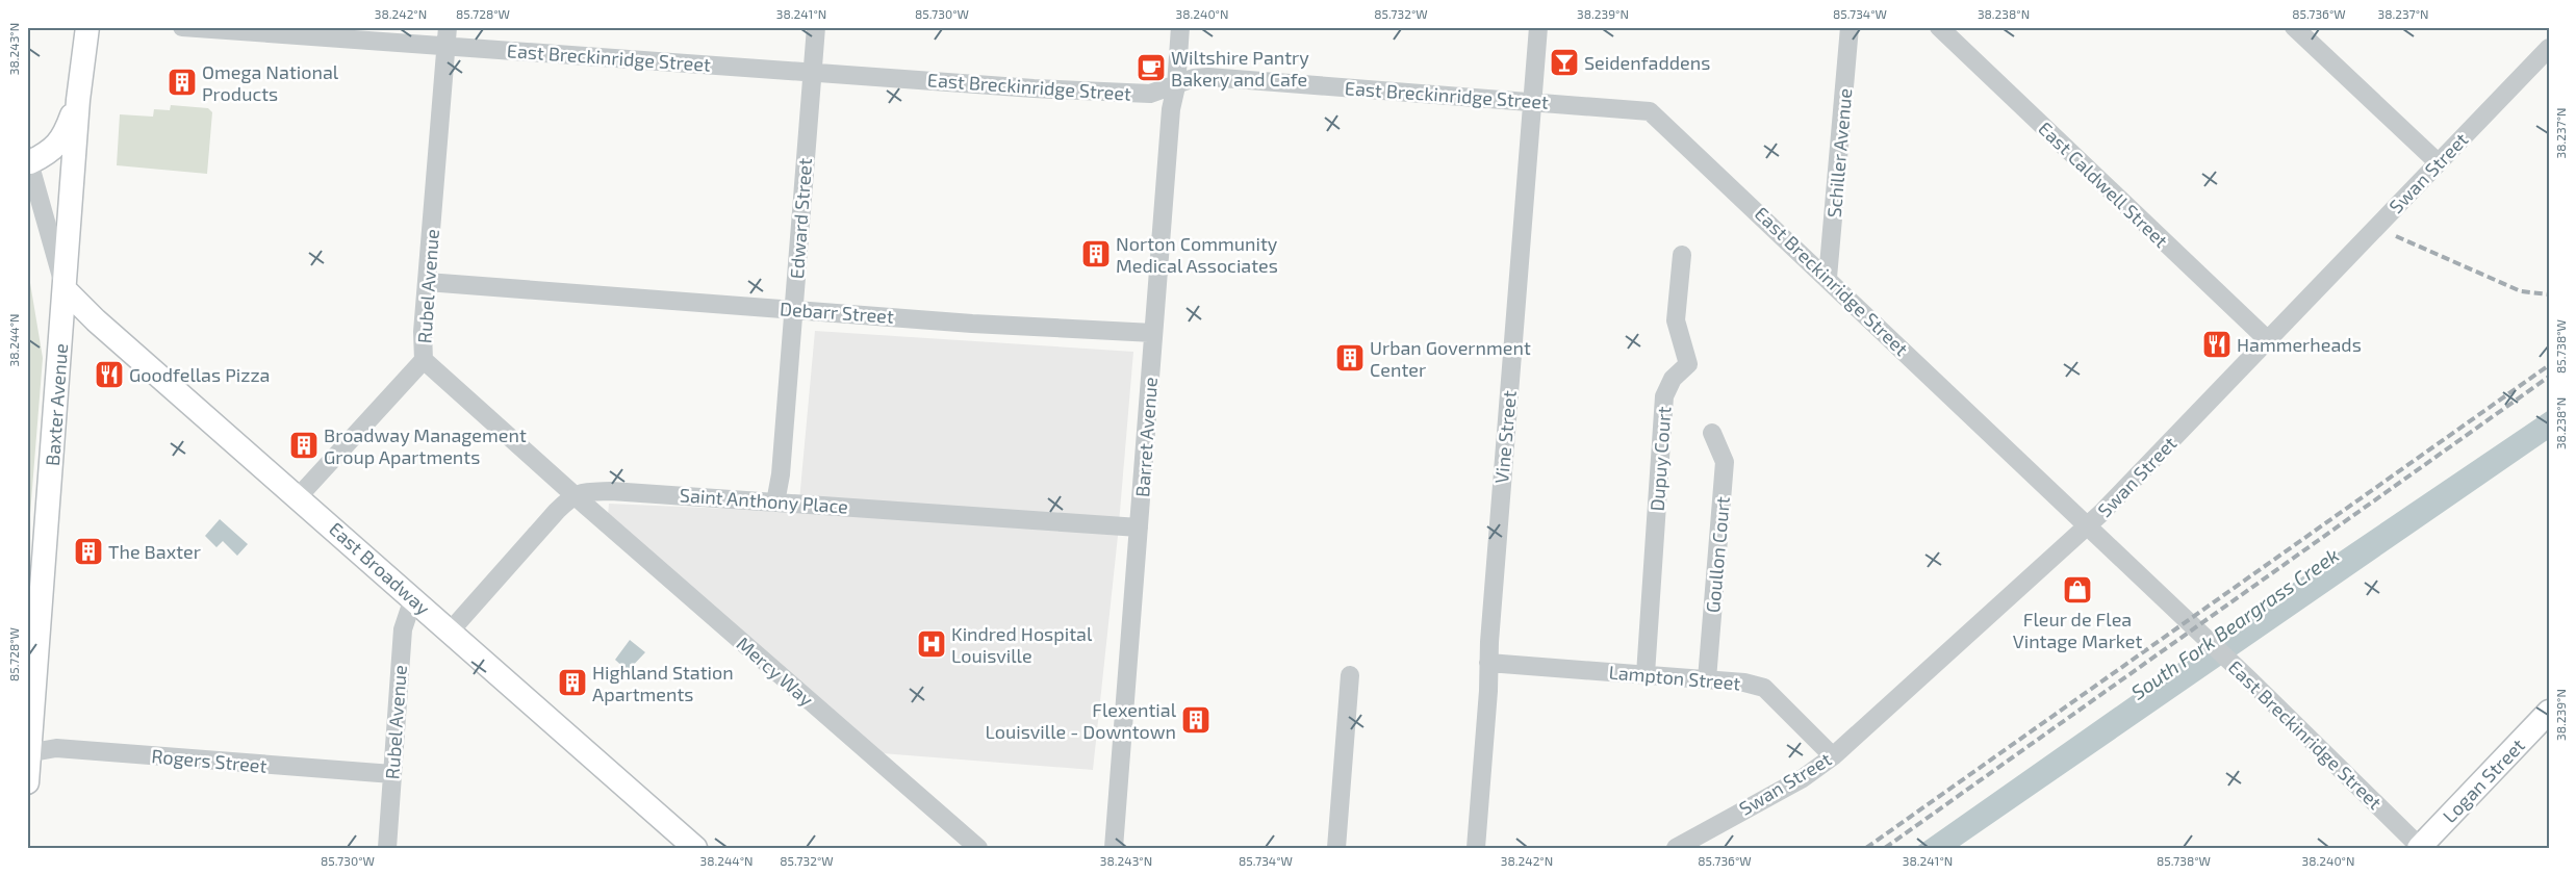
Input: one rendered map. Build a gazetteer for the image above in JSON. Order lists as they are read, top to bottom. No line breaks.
{"streets":{"main road":["Baxter Avenue","East Broadway","Logan Street"],"street":["East Breckinridge Street","Schiller Avenue","Swan Street","East Caldwell Street","Edward Street","Rubel Avenue","Debarr Street","Barret Avenue","Vine Street","Dupuy Court","Saint Anthony Place","Goullon Court","Mercy Way","Lampton Street","Rogers Street"]},"crossings":[["East Breckinridge Street","Schiller Avenue"],["East Breckinridge Street","Swan Street"],["East Breckinridge Street","Edward Street"],["East Breckinridge Street","Rubel Avenue"],["East Breckinridge Street","Barret Avenue"],["East Breckinridge Street","Vine Street"],["East Breckinridge Street","Logan Street"],["Swan Street","East Caldwell Street"],["Swan Street","Lampton Street"],["Edward Street","Debarr Street"],["Edward Street","Saint Anthony Place"],["Rubel Avenue","Debarr Street"],["Rubel Avenue","East Broadway"],["Rubel Avenue","Mercy Way"],["Rubel Avenue","Rogers Street"],["Debarr Street","Barret Avenue"],["Baxter Avenue","East Broadway"],["Baxter Avenue","Rogers Street"],["Barret Avenue","Saint Anthony Place"],["Vine Street","Lampton Street"],["Dupuy Court","Lampton Street"],["Saint Anthony Place","Mercy Way"],["Goullon Court","Lampton Street"]],"water":["South Fork Beargrass Creek"],"places":{"bar":["Seidenfaddens"],"cafe":["Wiltshire Pantry Bakery and Cafe"],"building":["Omega National Products","Norton Community Medical Associates","Urban Government Center","Broadway Management Group Apartments","The Baxter","Highland Station Apartments","Flexential Louisville - Downtown"],"restaurant":["Hammerheads","Goodfellas Pizza"],"shop":["Fleur de Flea Vintage Market"],"hospital":["Kindred Hospital Louisville"]},"coordinates":["38.242°N","85.728°W","38.241°N","85.730°W","38.240°N","85.732°W","38.239°N","85.734°W","38.238°N","85.736°W","38.237°N","38.243°N","38.244°N","85.738°W"]}
